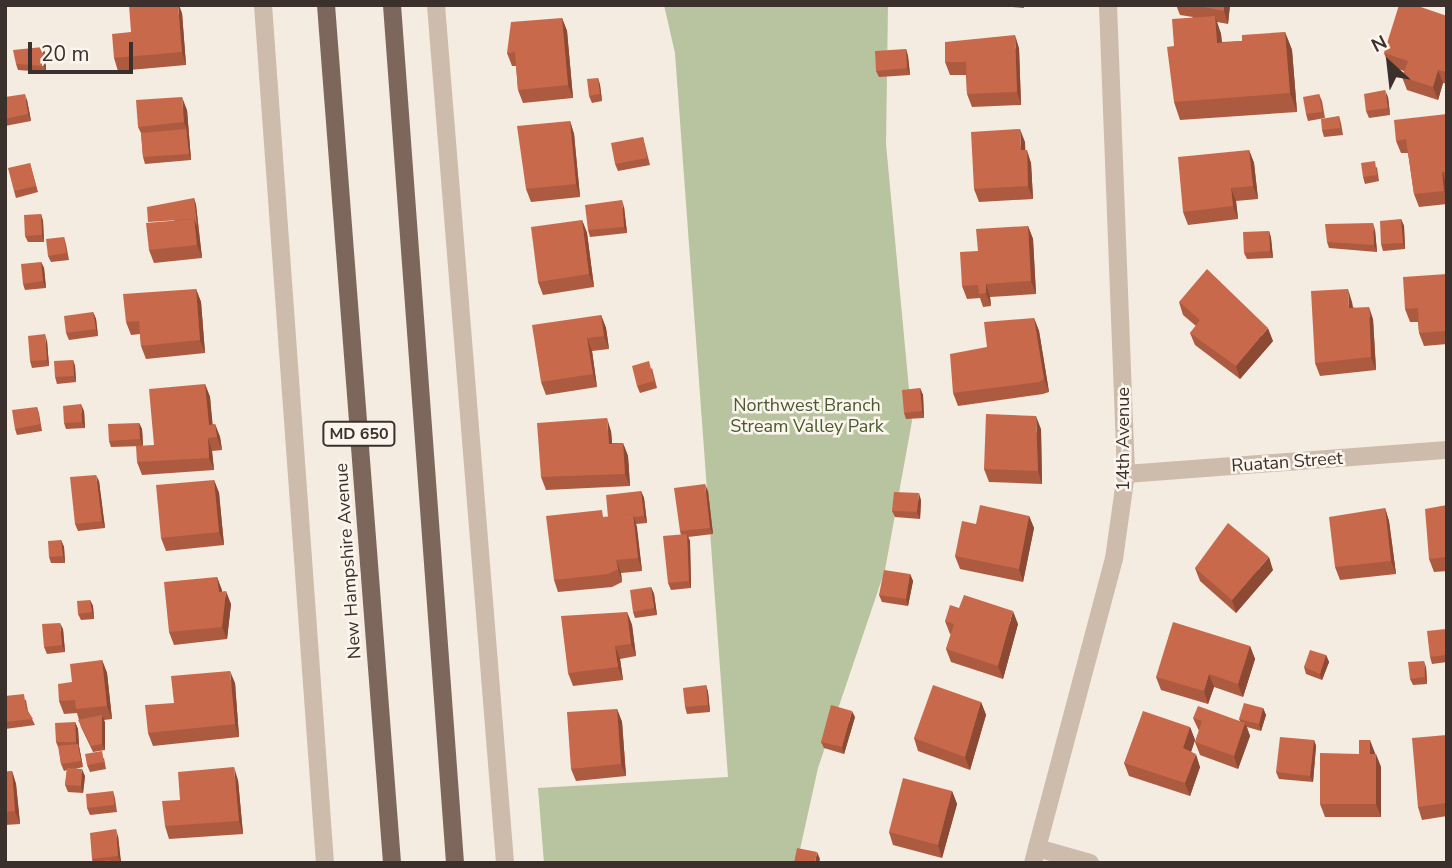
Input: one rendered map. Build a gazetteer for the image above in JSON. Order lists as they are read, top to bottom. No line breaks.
{"streets":{"main road":["MD 650","New Hampshire Avenue"],"street":["14th Avenue","Ruatan Street"]},"crossings":[["14th Avenue","Ruatan Street"]],"parks":["Northwest Branch Stream Valley Park"],"scale_bar":"20 m","north":"top left"}
